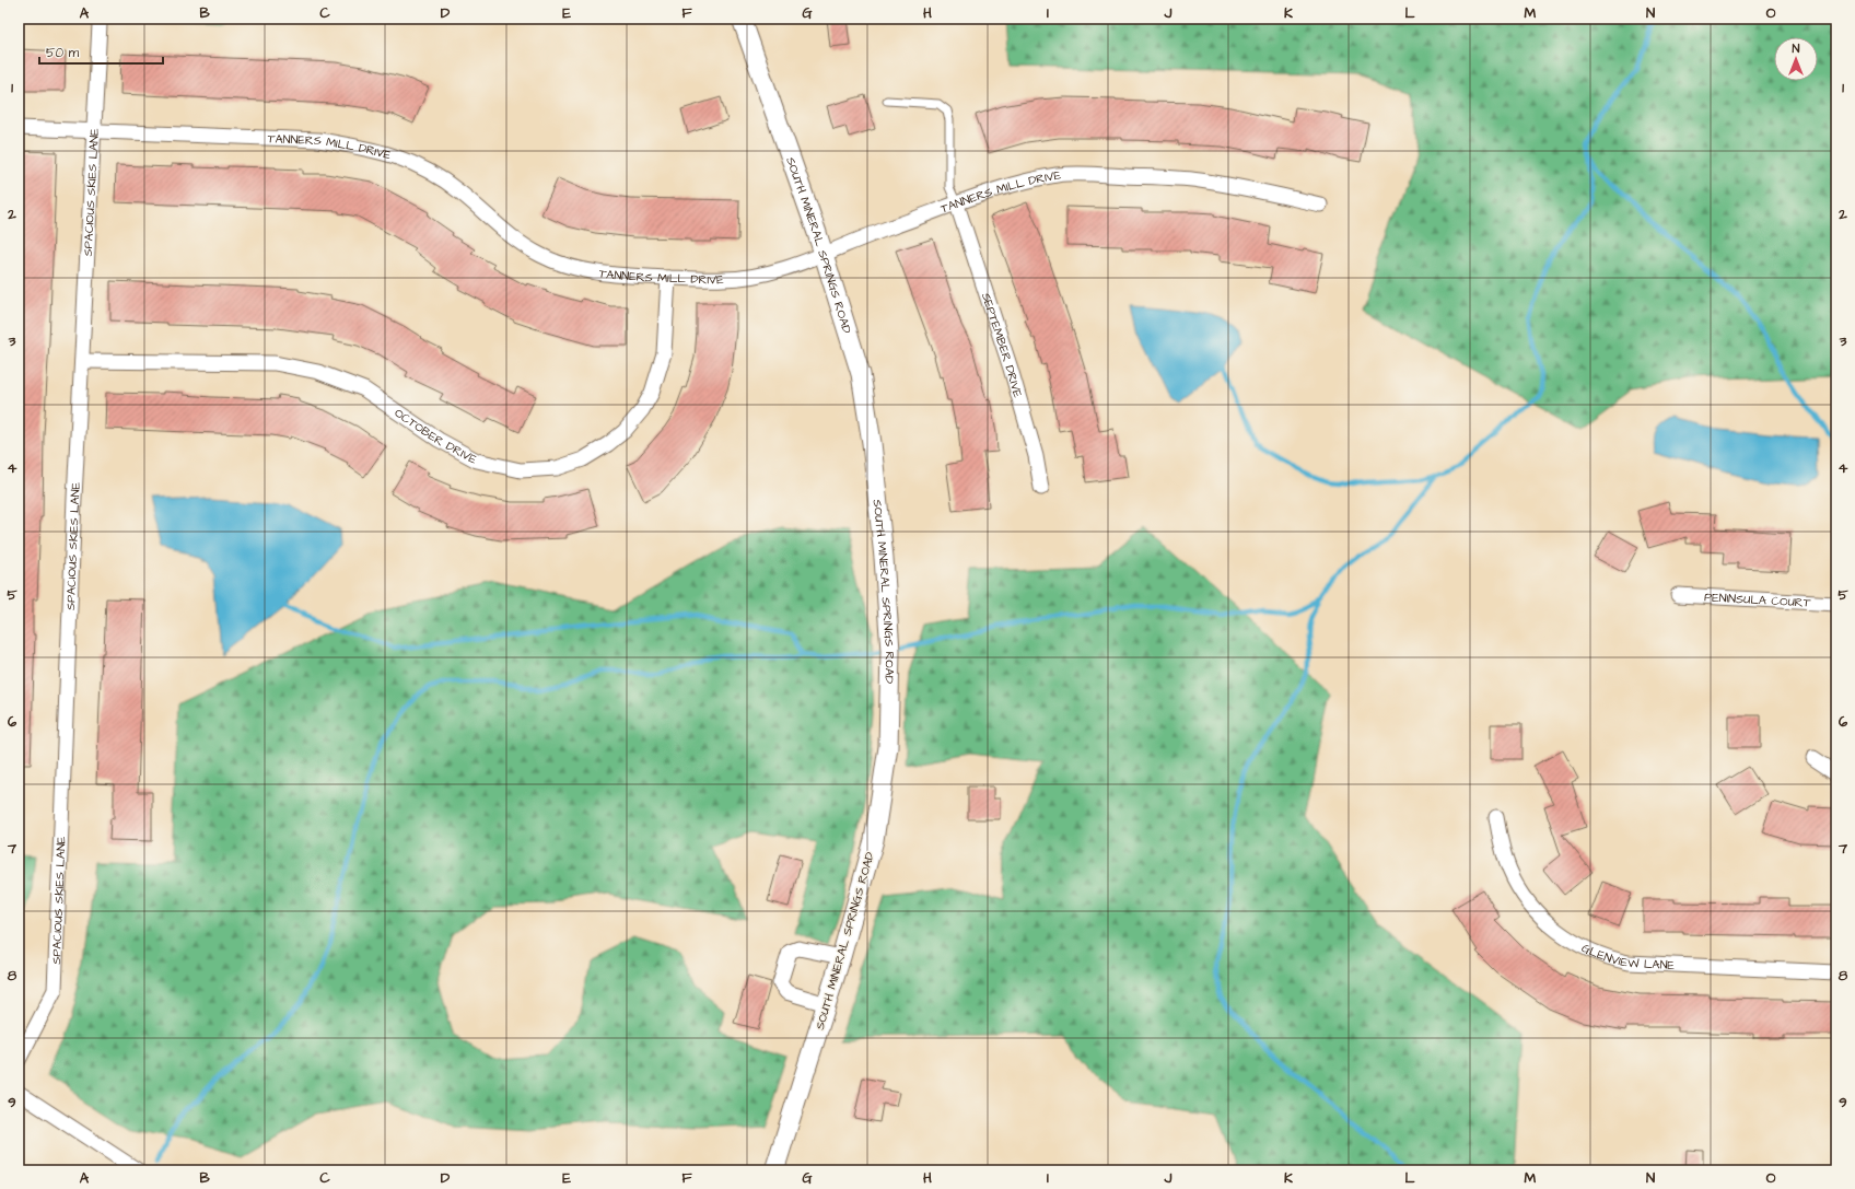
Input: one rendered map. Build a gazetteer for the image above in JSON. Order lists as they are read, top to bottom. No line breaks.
{"streets":{"street":["TANNERS MILL DRIVE","SPACIOUS SKIES LANE","SOUTH MINERAL SPRINGS ROAD","SEPTEMBER DRIVE","OCTOBER DRIVE","PENINSULA COURT","GLENVIEW LANE"]},"crossings":[["TANNERS MILL DRIVE","SPACIOUS SKIES LANE"],["TANNERS MILL DRIVE","SOUTH MINERAL SPRINGS ROAD"],["TANNERS MILL DRIVE","SEPTEMBER DRIVE"],["TANNERS MILL DRIVE","OCTOBER DRIVE"],["SPACIOUS SKIES LANE","OCTOBER DRIVE"]],"scale_bar":"50 m","north":"top","grid":{"columns":["A","B","C","D","E","F","G","H","I","J","K","L","M","N","O"],"rows":["1","2","3","4","5","6","7","8","9"]}}
